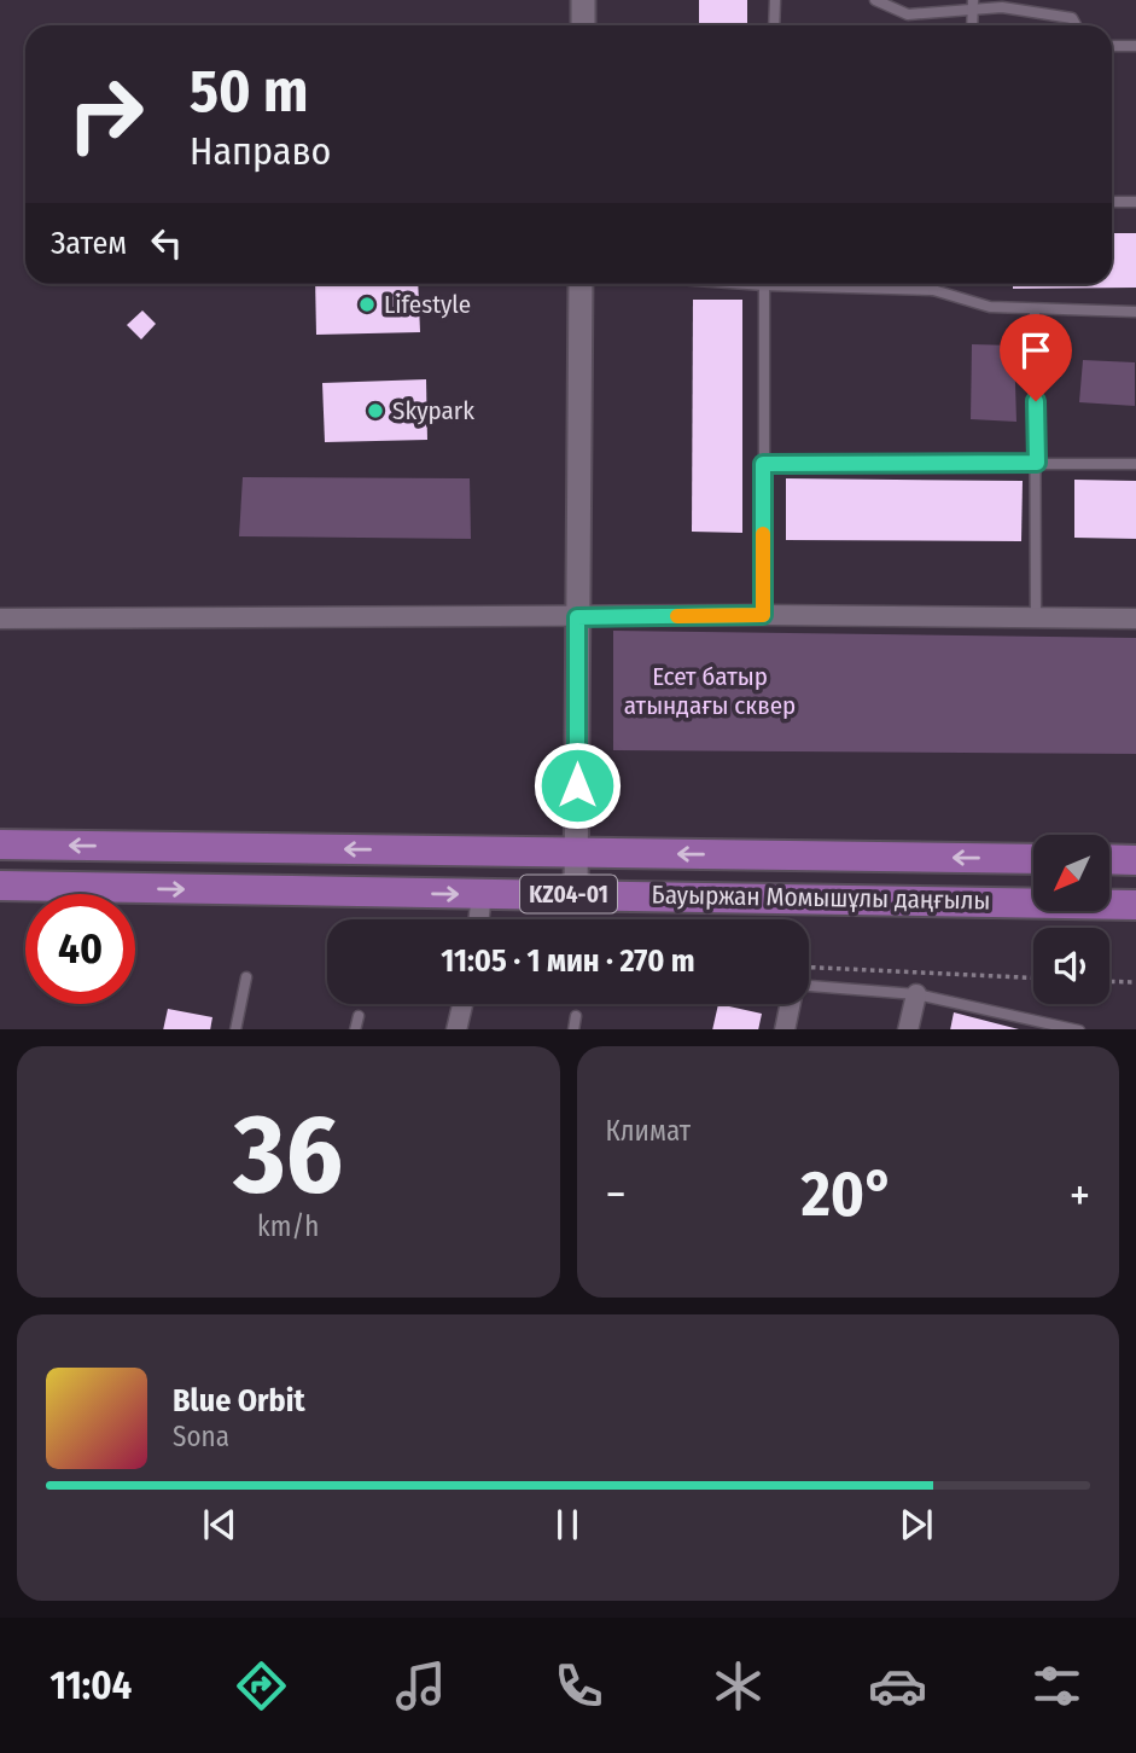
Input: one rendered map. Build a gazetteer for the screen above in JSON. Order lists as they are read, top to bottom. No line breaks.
{"streets":{"main road":["KZ04-01","Бауыржан Момышұлы даңғылы"]},"parks":["Есет батыр атындағы сквер"],"places":["Lifestyle","Skypark"],"north":"bottom left","page":{"turn":["50 m","Направо"],"then":"Затем","limit":"40","trip":"11:05 · 1 мин · 270 m","tile":[["36","km/h"],"Климат"],"heat":["−","20°","+"],"song":["Blue Orbit","Sona"],"tabs":"11:04"}}
